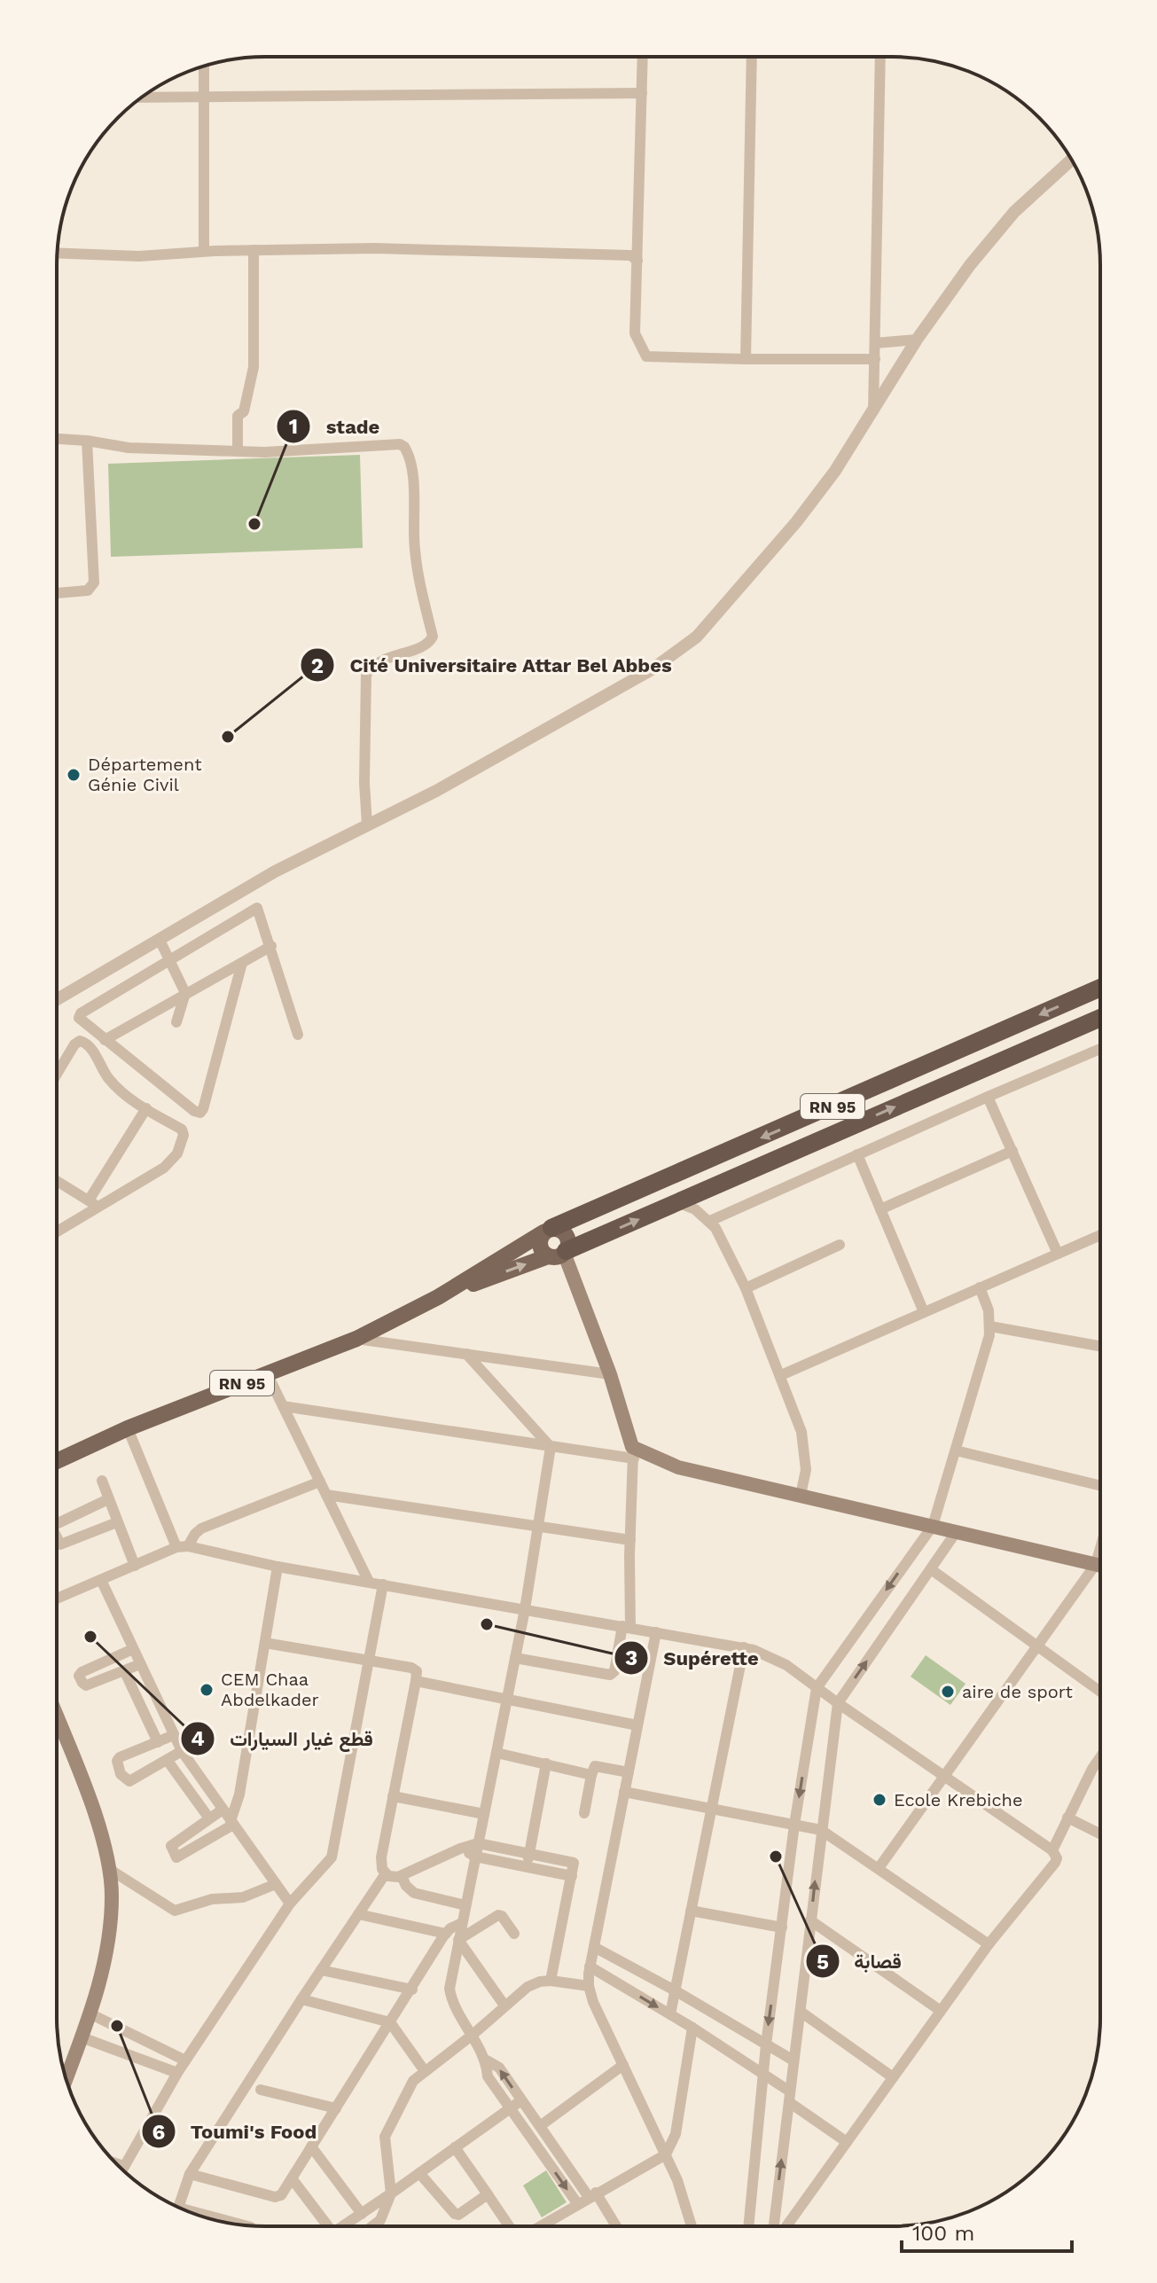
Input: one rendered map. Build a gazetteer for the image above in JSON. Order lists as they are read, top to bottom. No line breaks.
{"streets":{"highway":["RN 95"]},"places":["stade","Cité Universitaire Attar Bel Abbes","Département Génie Civil","Supérette","قطع غيار السيارات","CEM Chaa Abdelkader","aire de sport","Ecole Krebiche","قصابة","Toumi's Food"],"scale_bar":"100 m"}
